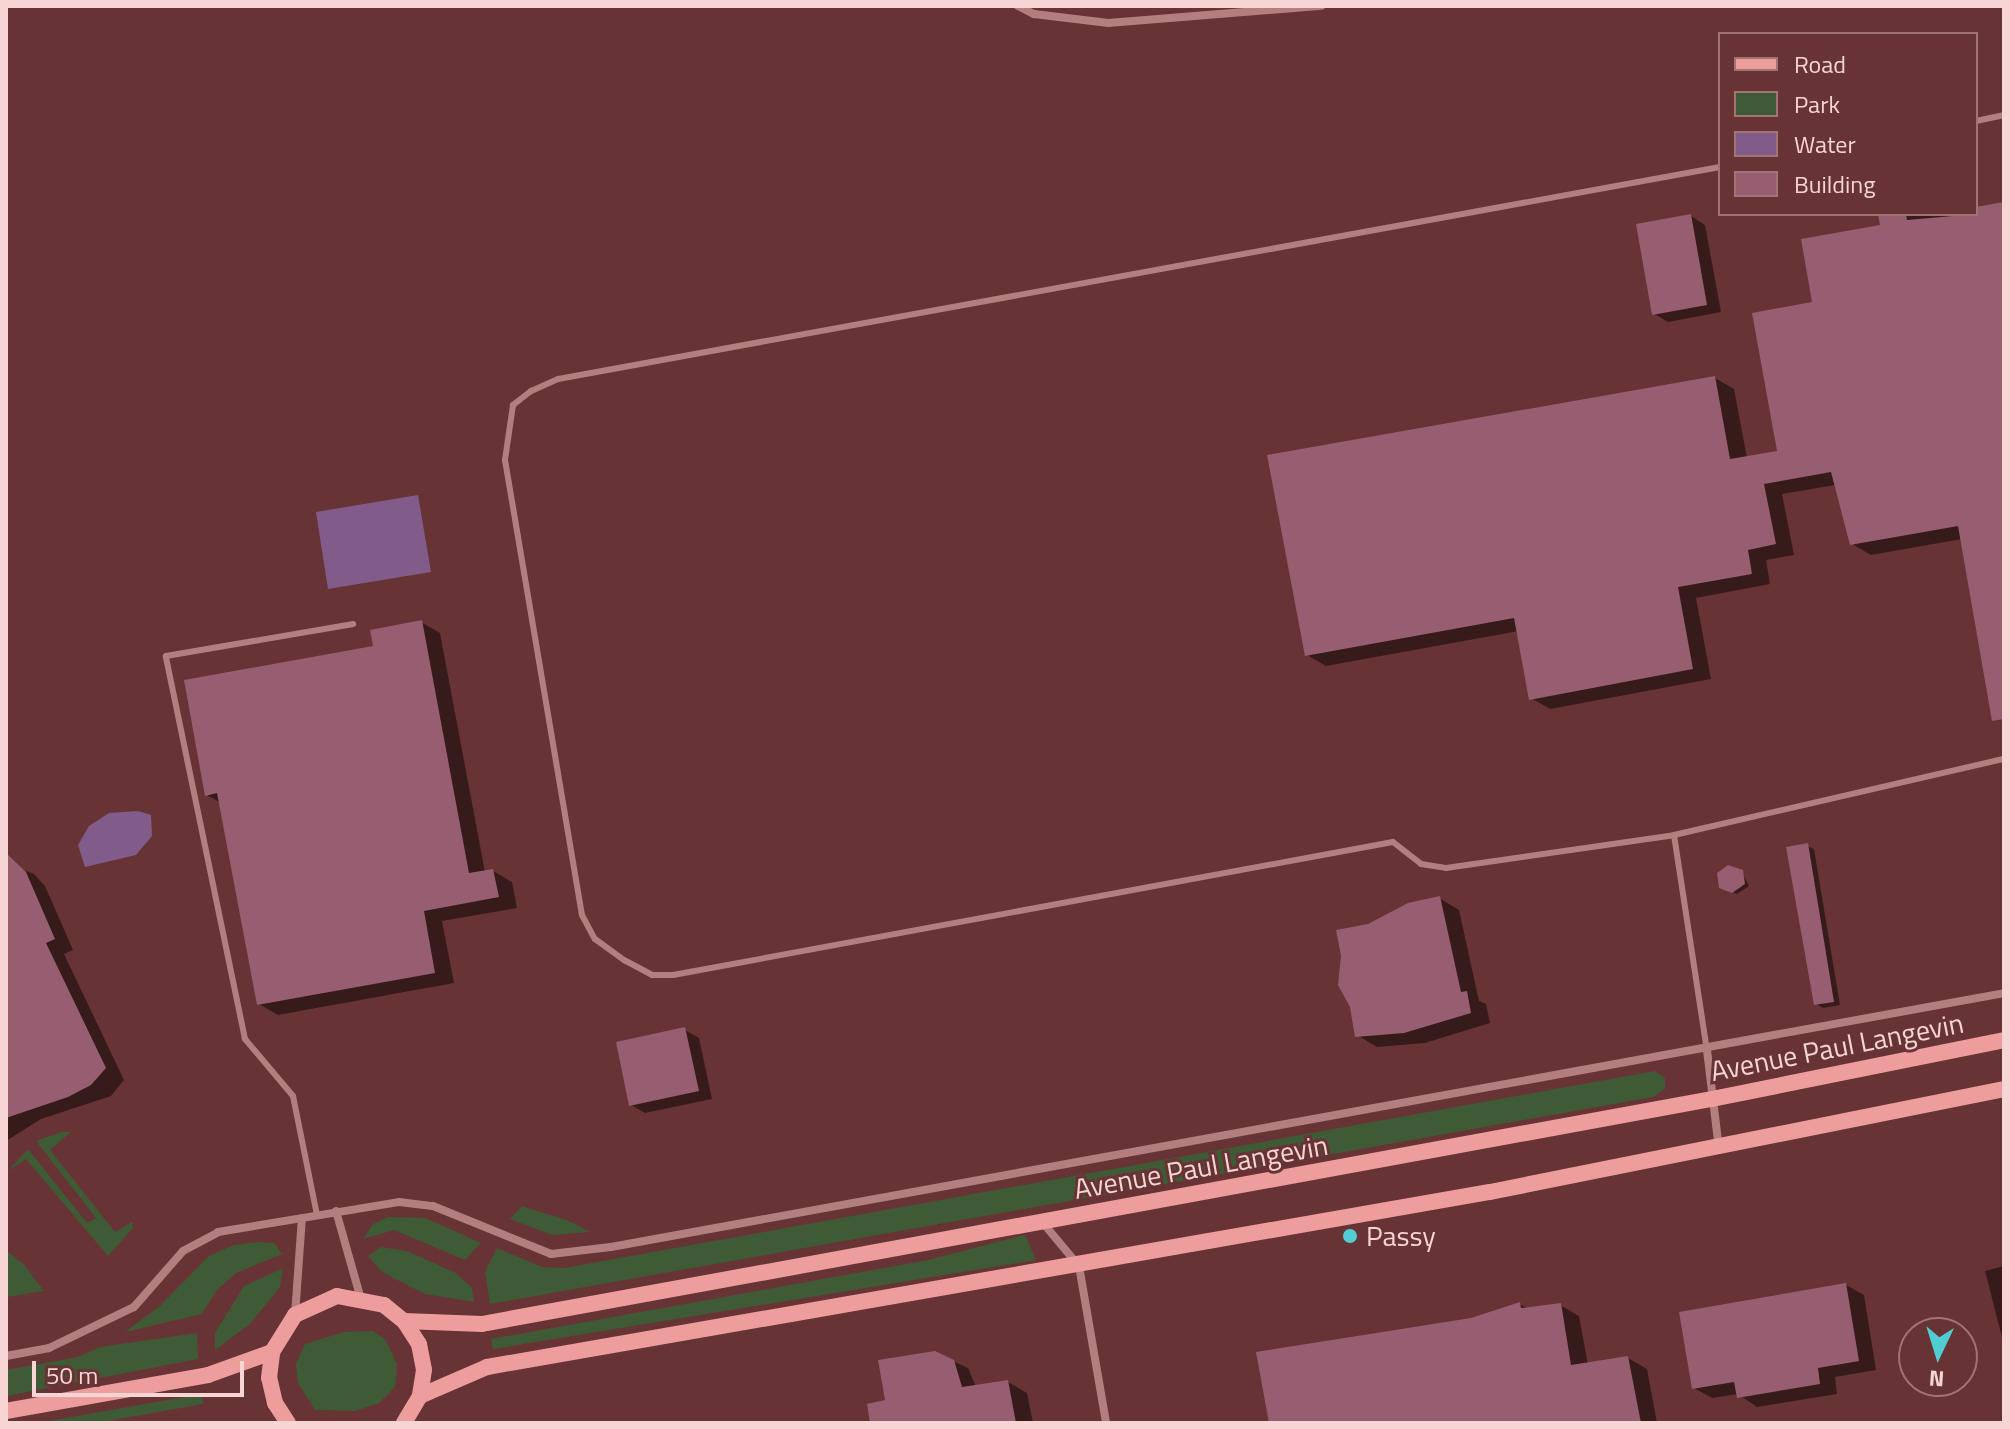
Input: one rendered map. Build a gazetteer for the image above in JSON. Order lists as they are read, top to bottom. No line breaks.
{"streets":{"main road":["Avenue Paul Langevin"]},"places":["Passy"],"legend":["Road","Park","Water","Building"],"scale_bar":"50 m","north":"bottom"}
